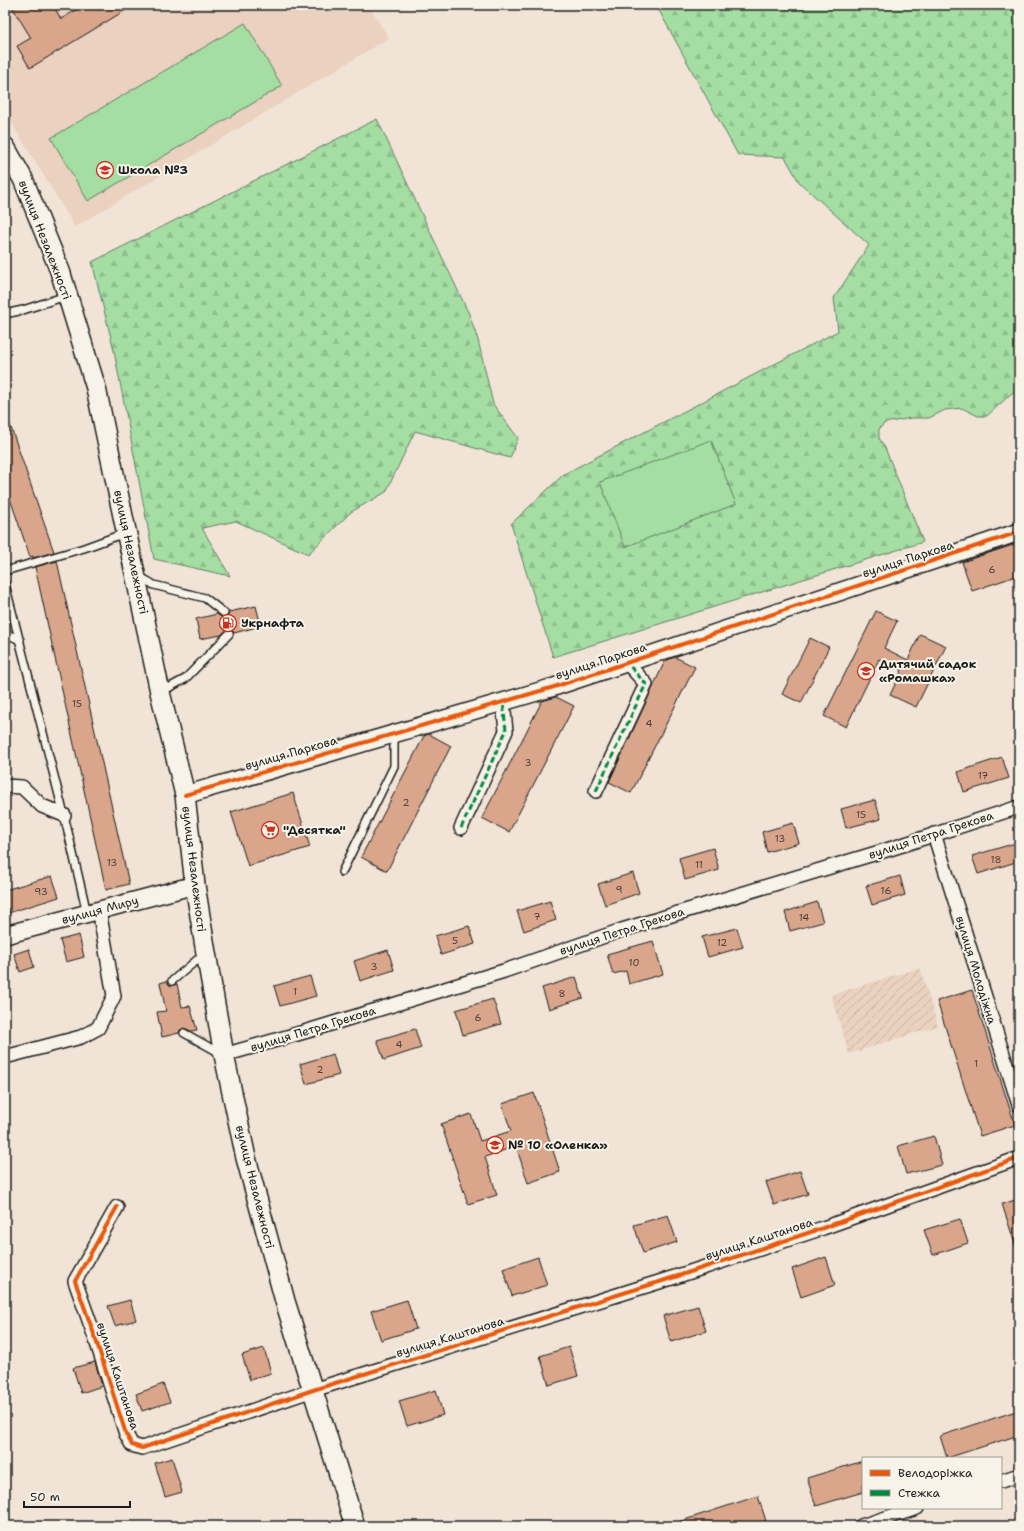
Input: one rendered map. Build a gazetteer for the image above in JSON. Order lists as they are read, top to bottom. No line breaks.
{"streets":{"main road":["вулиця Незалежності"],"street":["вулиця Паркова","вулиця Петра Грекова","вулиця Миру","вулиця Молодіжна","вулиця Каштанова"]},"crossings":[["вулиця Незалежності","вулиця Паркова"],["вулиця Незалежності","вулиця Петра Грекова"],["вулиця Незалежності","вулиця Миру"],["вулиця Незалежності","вулиця Каштанова"],["вулиця Петра Грекова","вулиця Молодіжна"]],"places":{"school or university":["Школа №3","Дитячий садок «Ромашка»","№ 10 «Оленка»"],"fuel station":["Укрнафта"],"supermarket":["\"Десятка\""]},"house_numbers":["6","15","4","3","17","2","15","13","18","13","11","9","16","93","7","14","5","12","10","3","1","8","6","4","1","2"],"legend":["Велодоріжка","Стежка"],"scale_bar":"50 m"}
